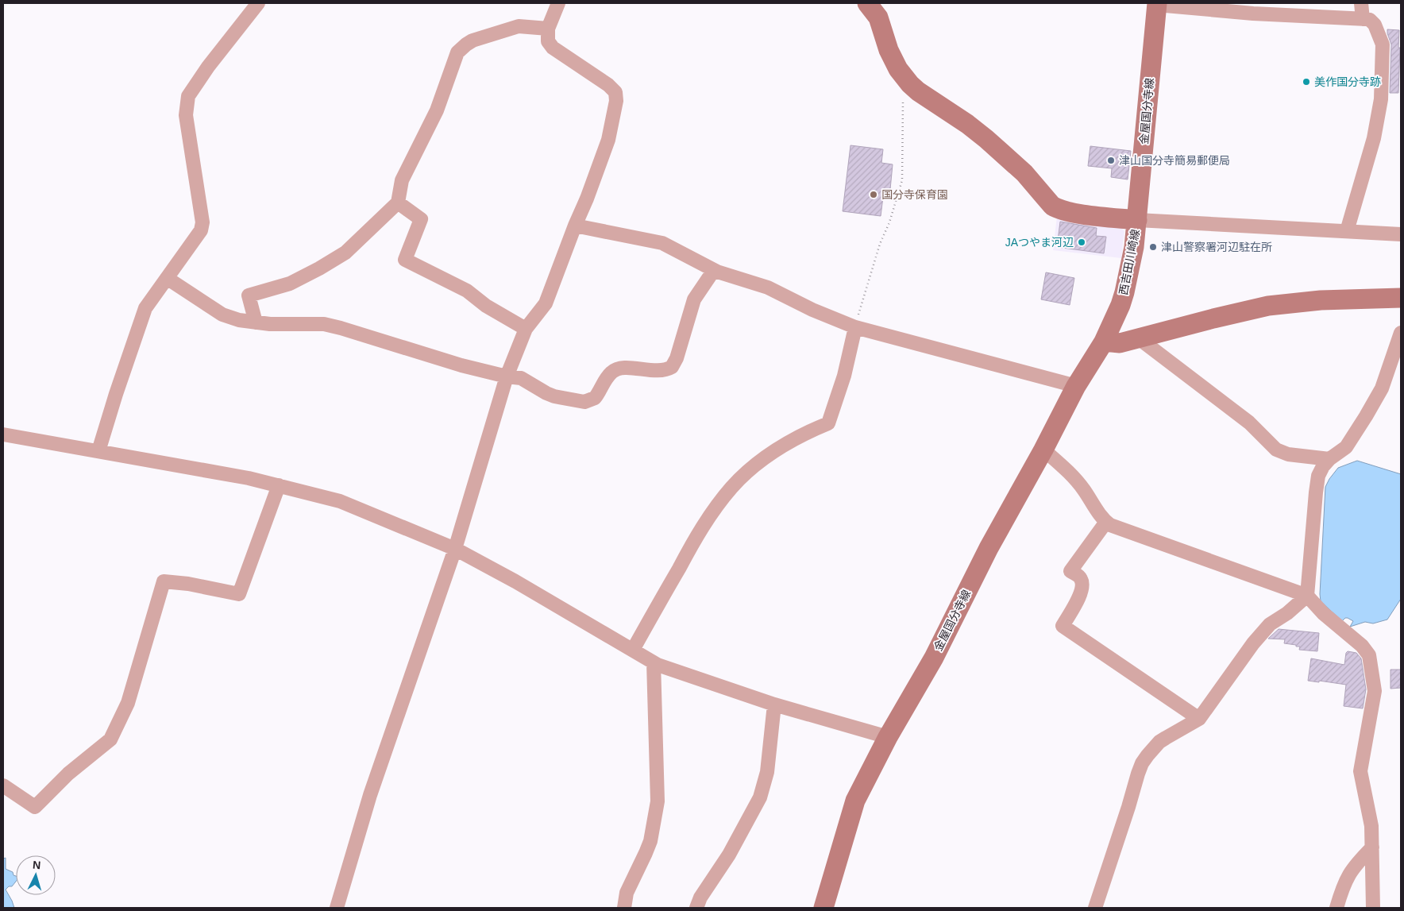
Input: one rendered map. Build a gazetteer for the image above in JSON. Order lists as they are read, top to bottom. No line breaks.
{"streets":{"main road":["金屋国分寺線","西吉田川崎線"]},"crossings":[["金屋国分寺線","西吉田川崎線"]],"places":["美作国分寺跡","津山国分寺簡易郵便局","国分寺保育園","JAつやま河辺","津山警察署河辺駐在所"],"north":"top"}
